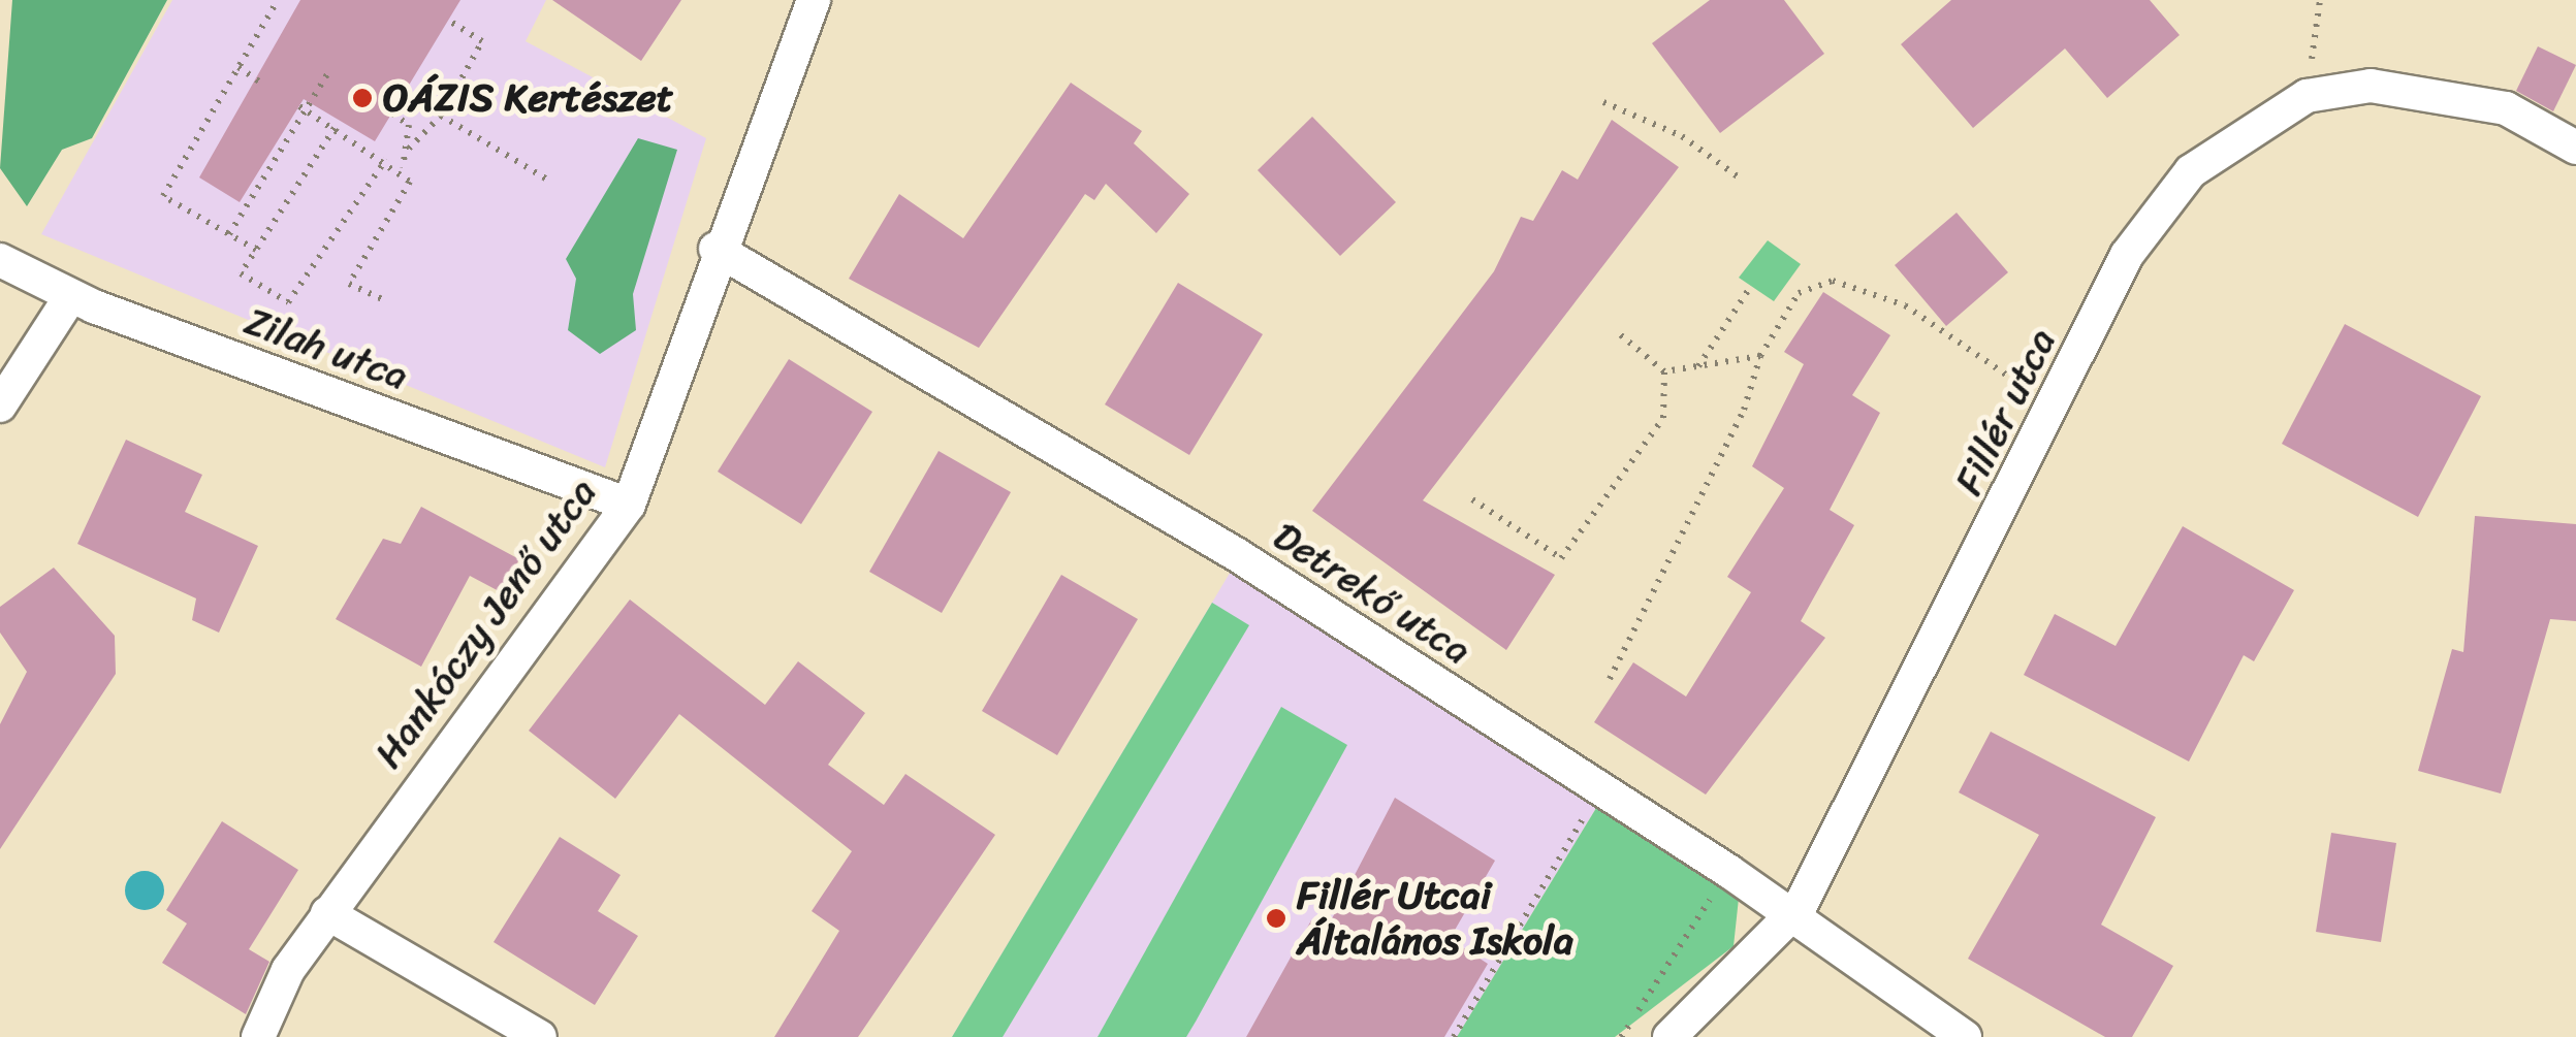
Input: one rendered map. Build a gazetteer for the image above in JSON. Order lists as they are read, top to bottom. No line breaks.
{"streets":{"street":["Zilah utca","Fillér utca","Detrekő utca","Hankóczy Jenő utca"]},"crossings":[["Zilah utca","Hankóczy Jenő utca"],["Fillér utca","Detrekő utca"],["Detrekő utca","Hankóczy Jenő utca"]],"places":["OÁZIS Kertészet","Fillér Utcai Általános Iskola"]}
